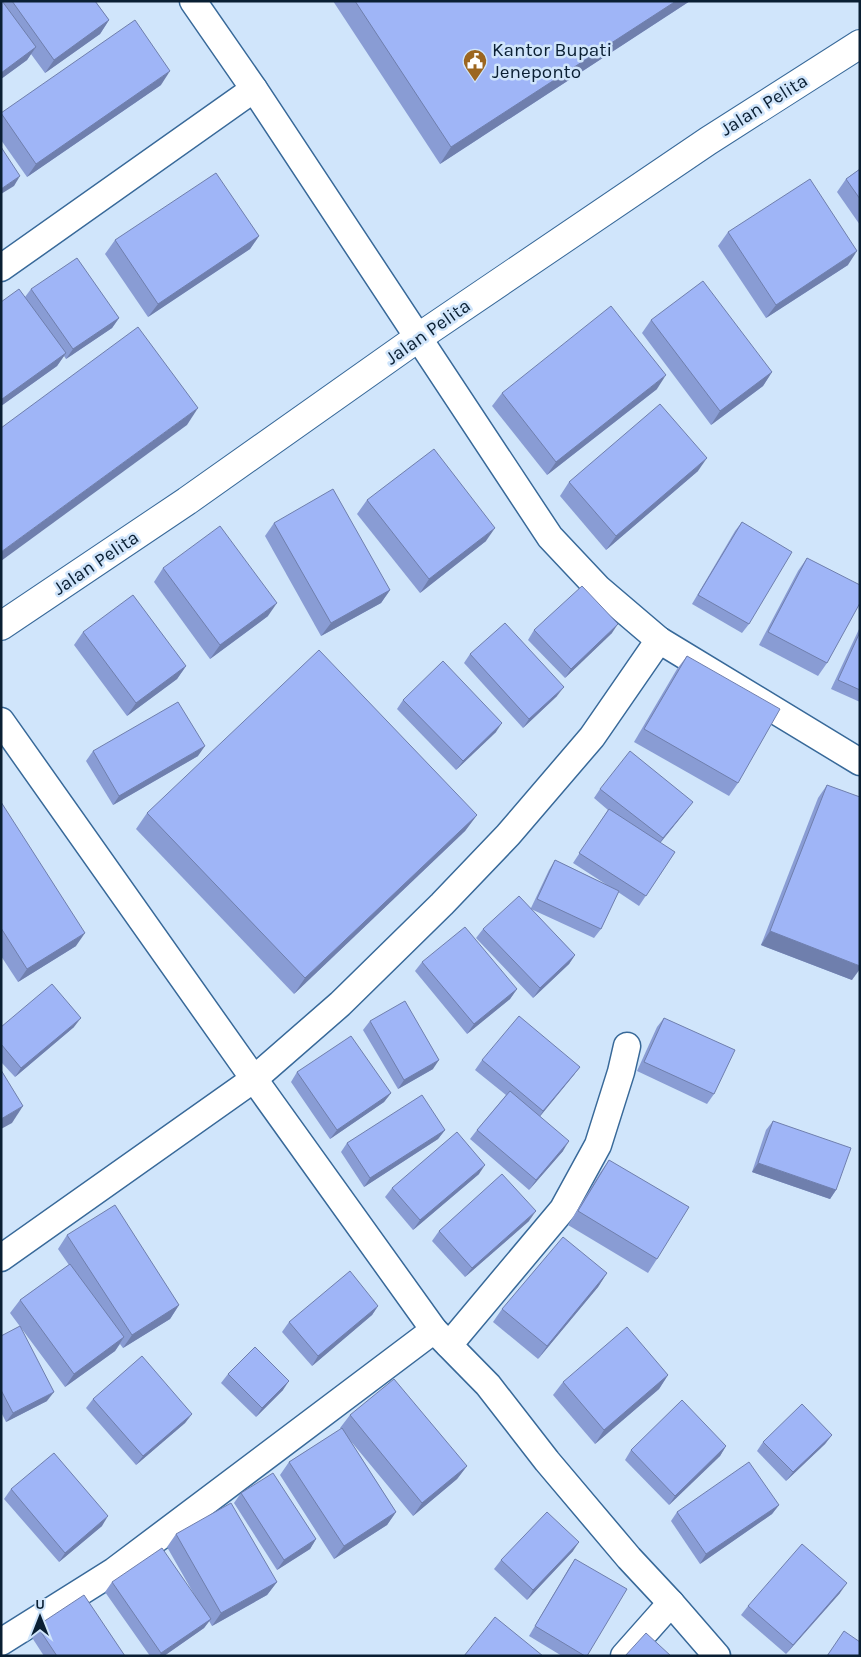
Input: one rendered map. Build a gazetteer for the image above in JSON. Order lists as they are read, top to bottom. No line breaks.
{"streets":{"highway":["Jalan Pelita"]},"places":{"public building":["Kantor Bupati Jeneponto"]},"north":"top"}
